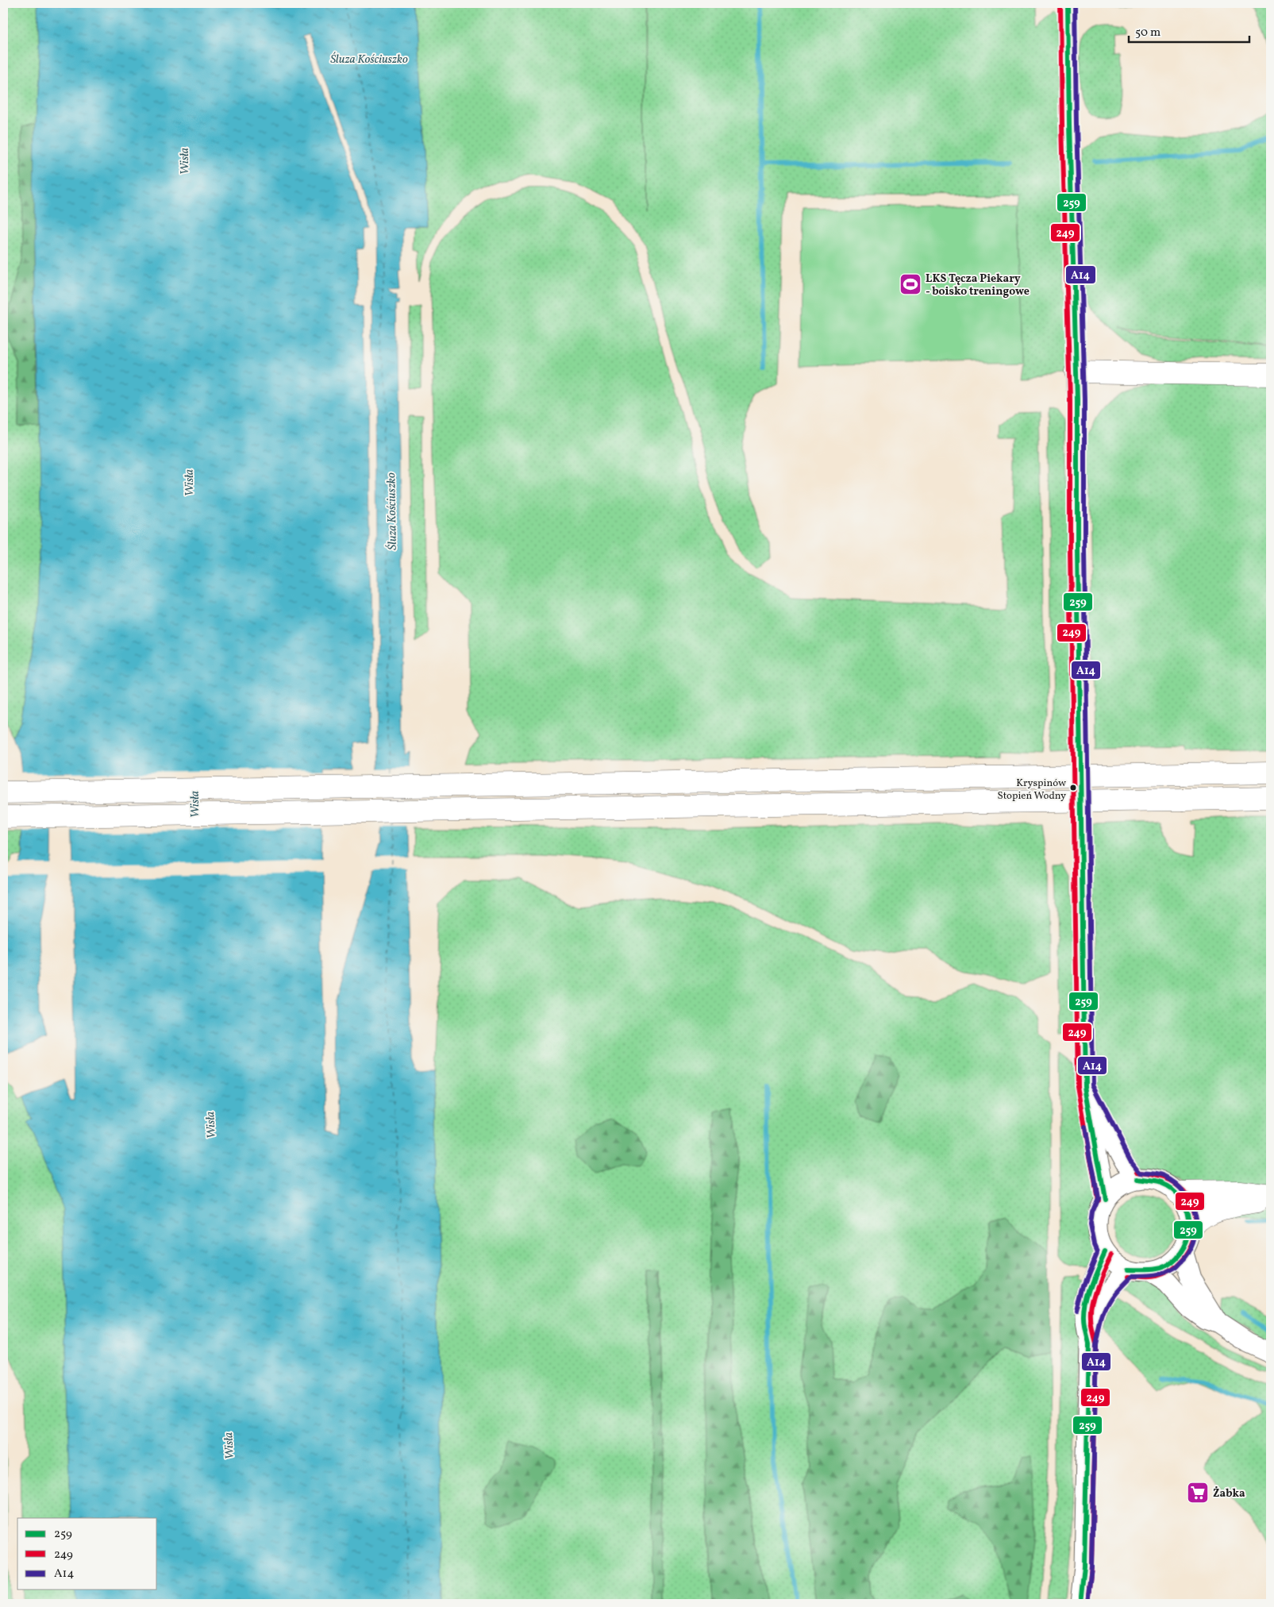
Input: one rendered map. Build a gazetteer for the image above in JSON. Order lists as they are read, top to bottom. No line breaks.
{"water":["Śluza Kościuszko","Wisła"],"places":{"sports":["LKS Tęcza Piekary - boisko treningowe"],"other":["Kryspinów Stopień Wodny"],"supermarket":["Żabka"]},"lines":["transit line 259","transit line 249","transit line A14"],"legend":["259","249","A14"],"scale_bar":"50 m"}
